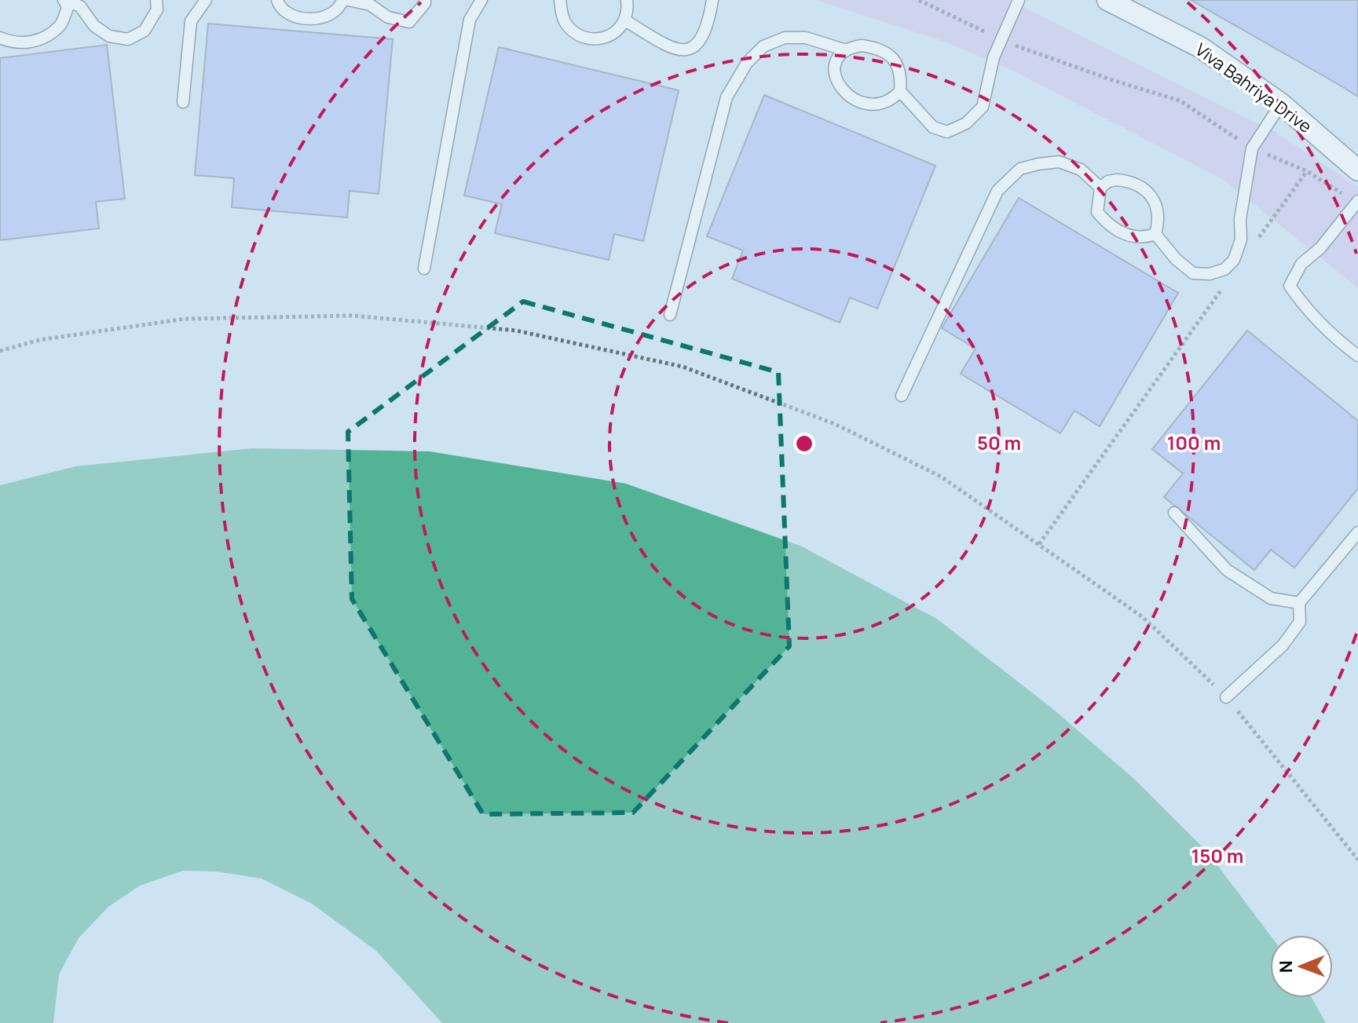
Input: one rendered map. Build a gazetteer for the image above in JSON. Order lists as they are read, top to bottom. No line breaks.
{"streets":{"street":["Viva Bahriya Drive"]},"north":"left","rings":["50 m","100 m","150 m"]}
